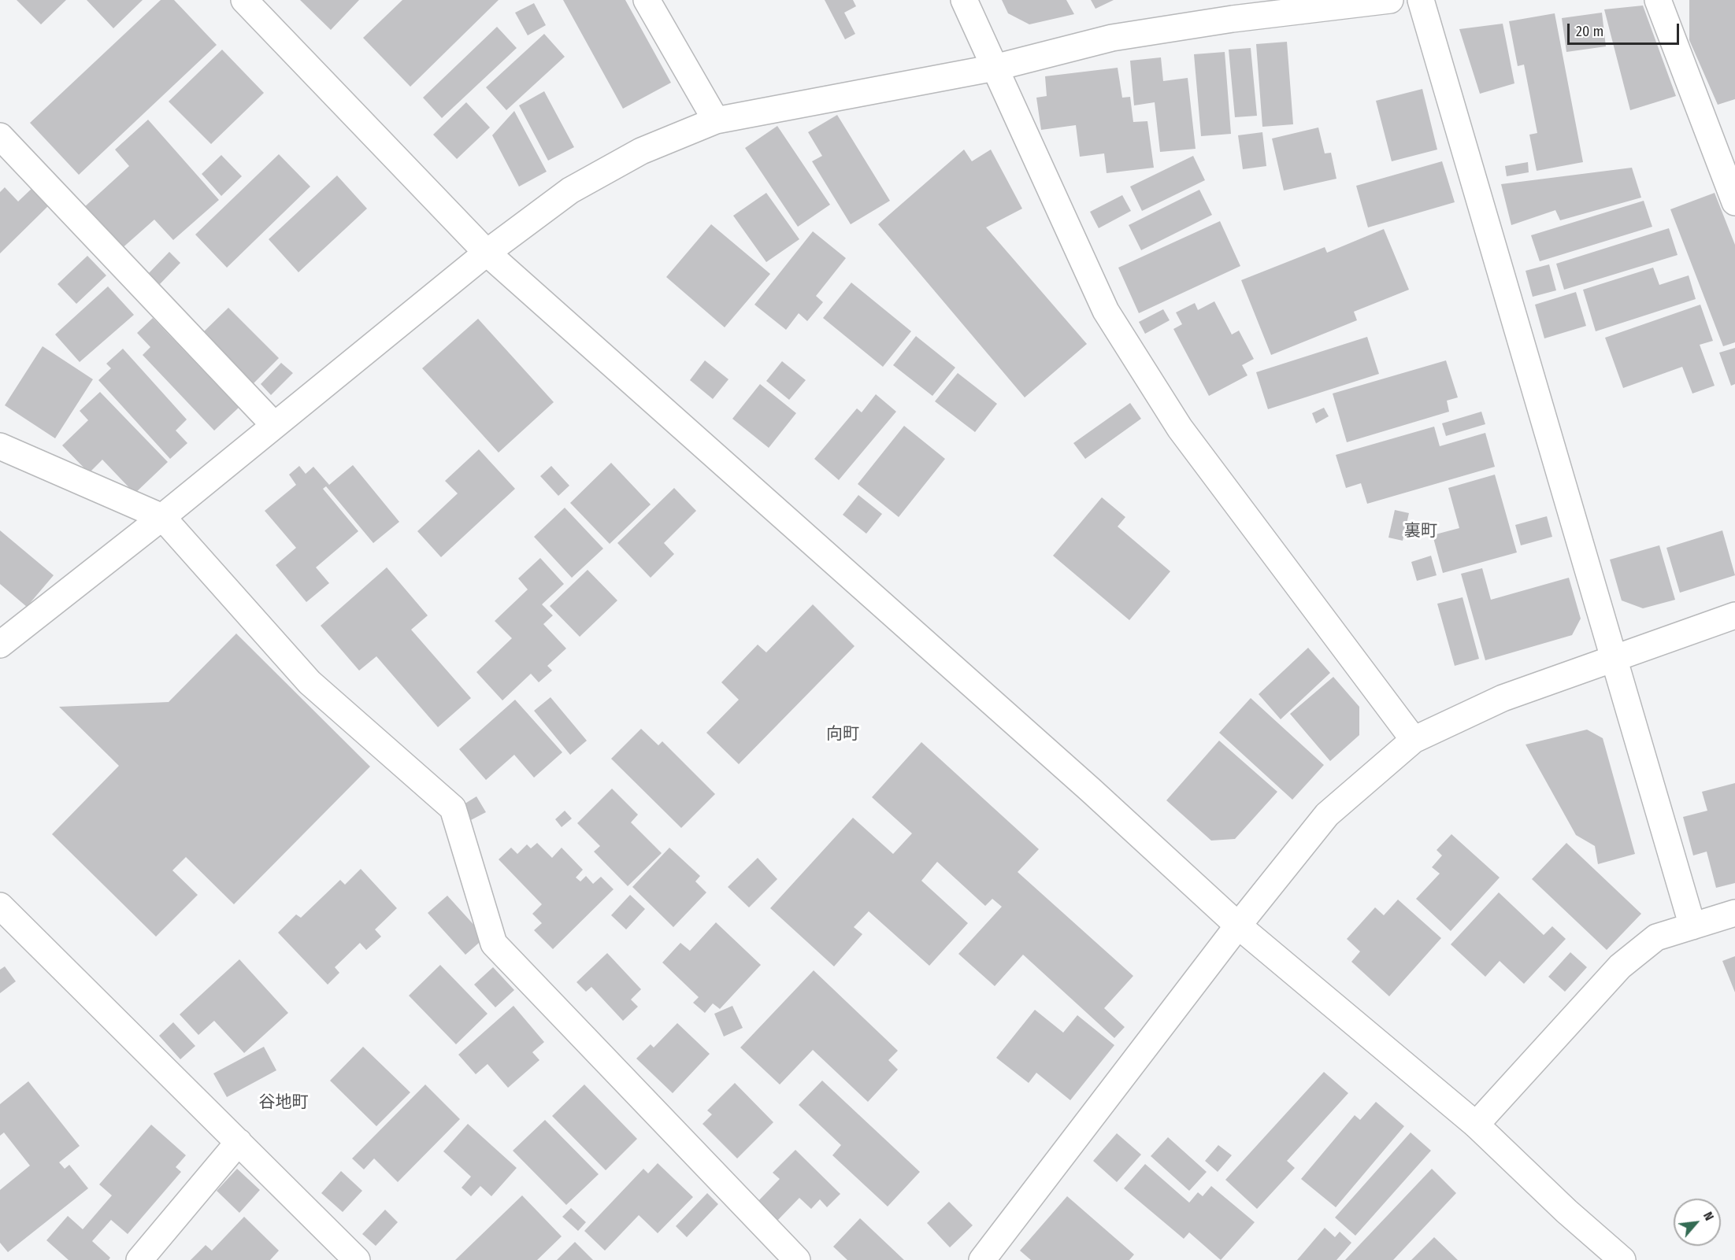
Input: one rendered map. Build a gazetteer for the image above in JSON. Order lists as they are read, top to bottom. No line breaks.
{"districts":["裏町","向町","谷地町"],"scale_bar":"20 m","north":"top right"}
